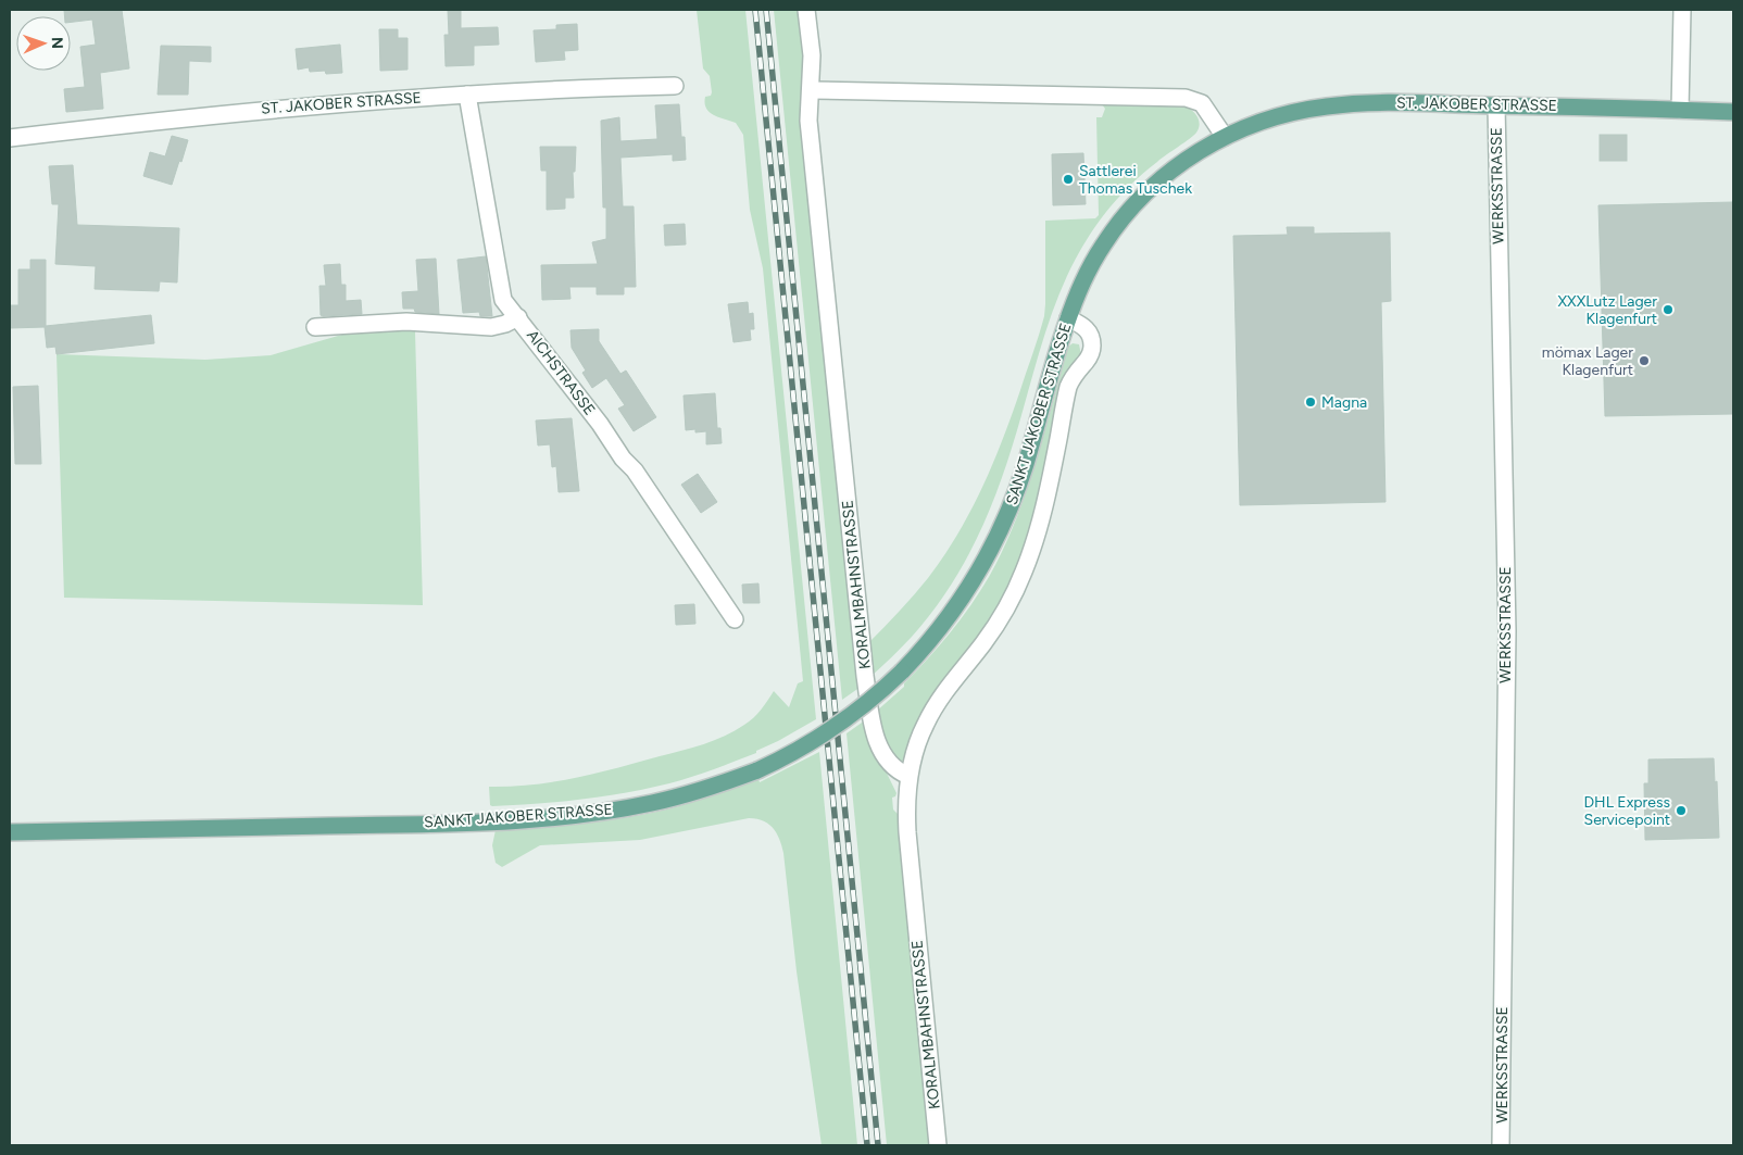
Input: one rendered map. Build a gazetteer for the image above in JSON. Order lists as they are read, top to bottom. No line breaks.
{"streets":{"main road":["ST. JAKOBER STRASSE","SANKT JAKOBER STRASSE"],"street":["WERKSSTRASSE","AICHSTRASSE","KORALMBAHNSTRASSE"]},"crossings":[["ST. JAKOBER STRASSE","WERKSSTRASSE"],["ST. JAKOBER STRASSE","AICHSTRASSE"],["ST. JAKOBER STRASSE","SANKT JAKOBER STRASSE"]],"places":["Sattlerei Thomas Tuschek","XXXLutz Lager Klagenfurt","mömax Lager Klagenfurt","Magna","DHL Express Servicepoint"],"north":"right"}
